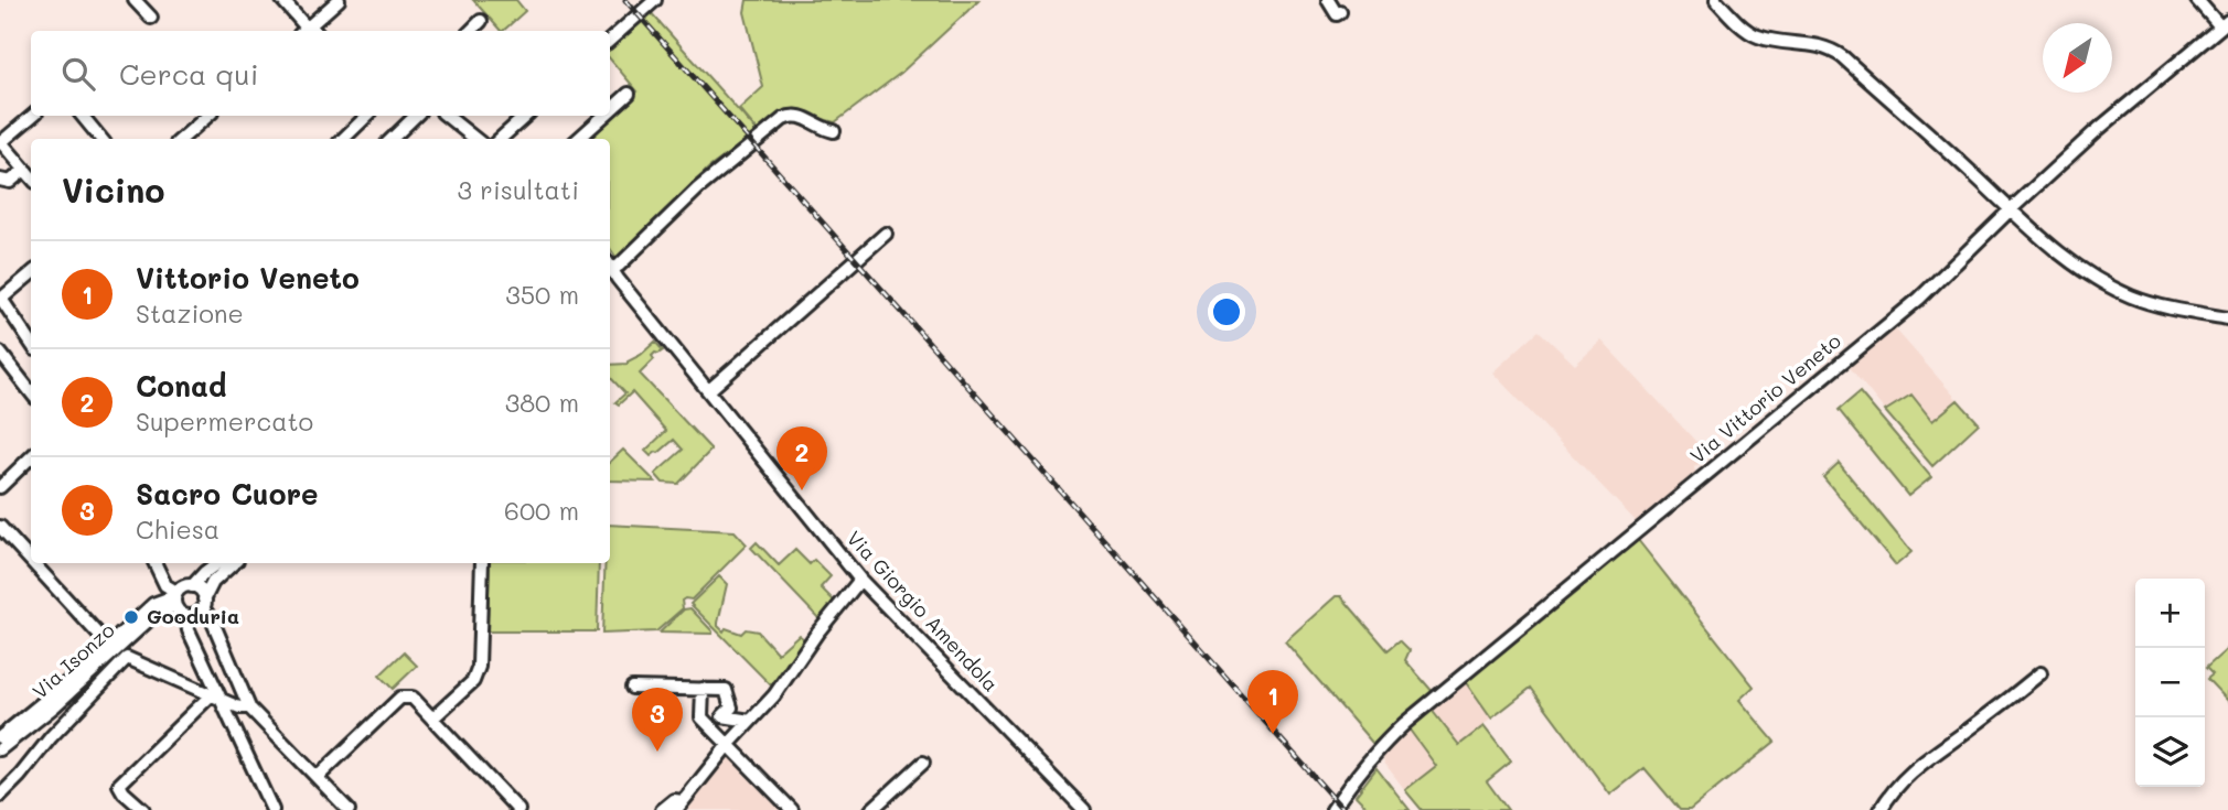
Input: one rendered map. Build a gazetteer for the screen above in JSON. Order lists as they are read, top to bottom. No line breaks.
{"streets":{"street":["Via Vittorio Veneto","Via Giorgio Amendola","Via Isonzo"]},"places":["Gooduria"],"north":"bottom left","page":{"search":"Cerca qui","heading":["Vicino","3 risultati"],"list":[{"mark":"1","name":"Vittorio Veneto","note":"Stazione","value":"350 m"},{"mark":"2","name":"Conad","note":"Supermercato","value":"380 m"},{"mark":"3","name":"Sacro Cuore","note":"Chiesa","value":"600 m"}],"pins":["2","1","3"],"map_buttons":["+","−"]}}
